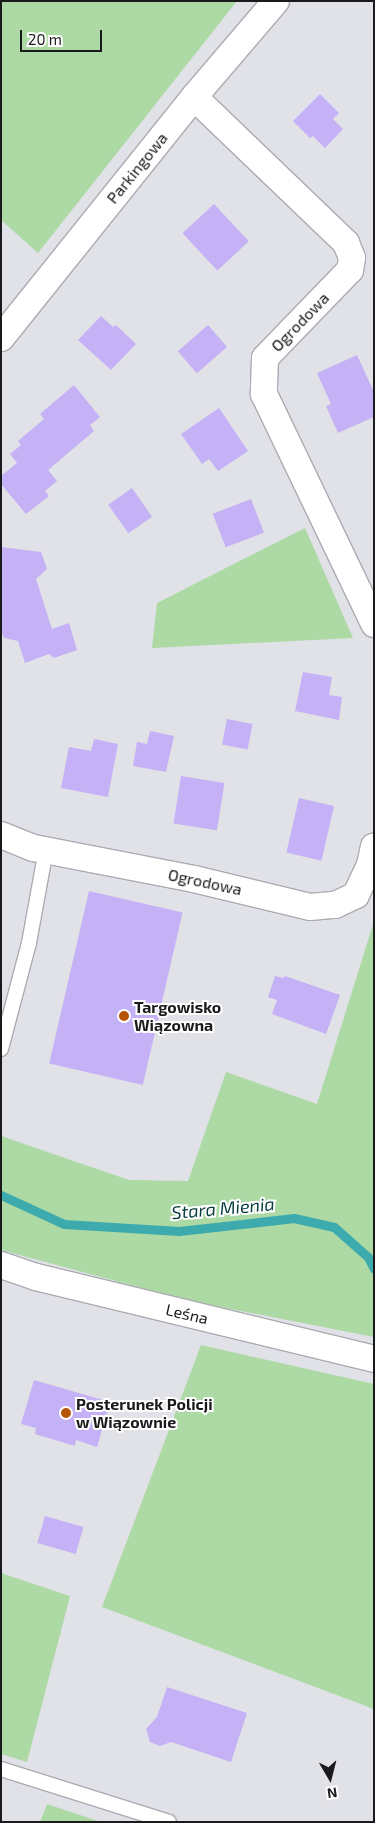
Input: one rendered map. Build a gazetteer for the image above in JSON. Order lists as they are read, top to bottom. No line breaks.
{"streets":{"street":["Parkingowa","Ogrodowa","Leśna"]},"crossings":[["Parkingowa","Ogrodowa"]],"water":["Stara Mienia"],"places":["Targowisko Wiązowna","Posterunek Policji w Wiązownie"],"scale_bar":"20 m","north":"bottom"}
